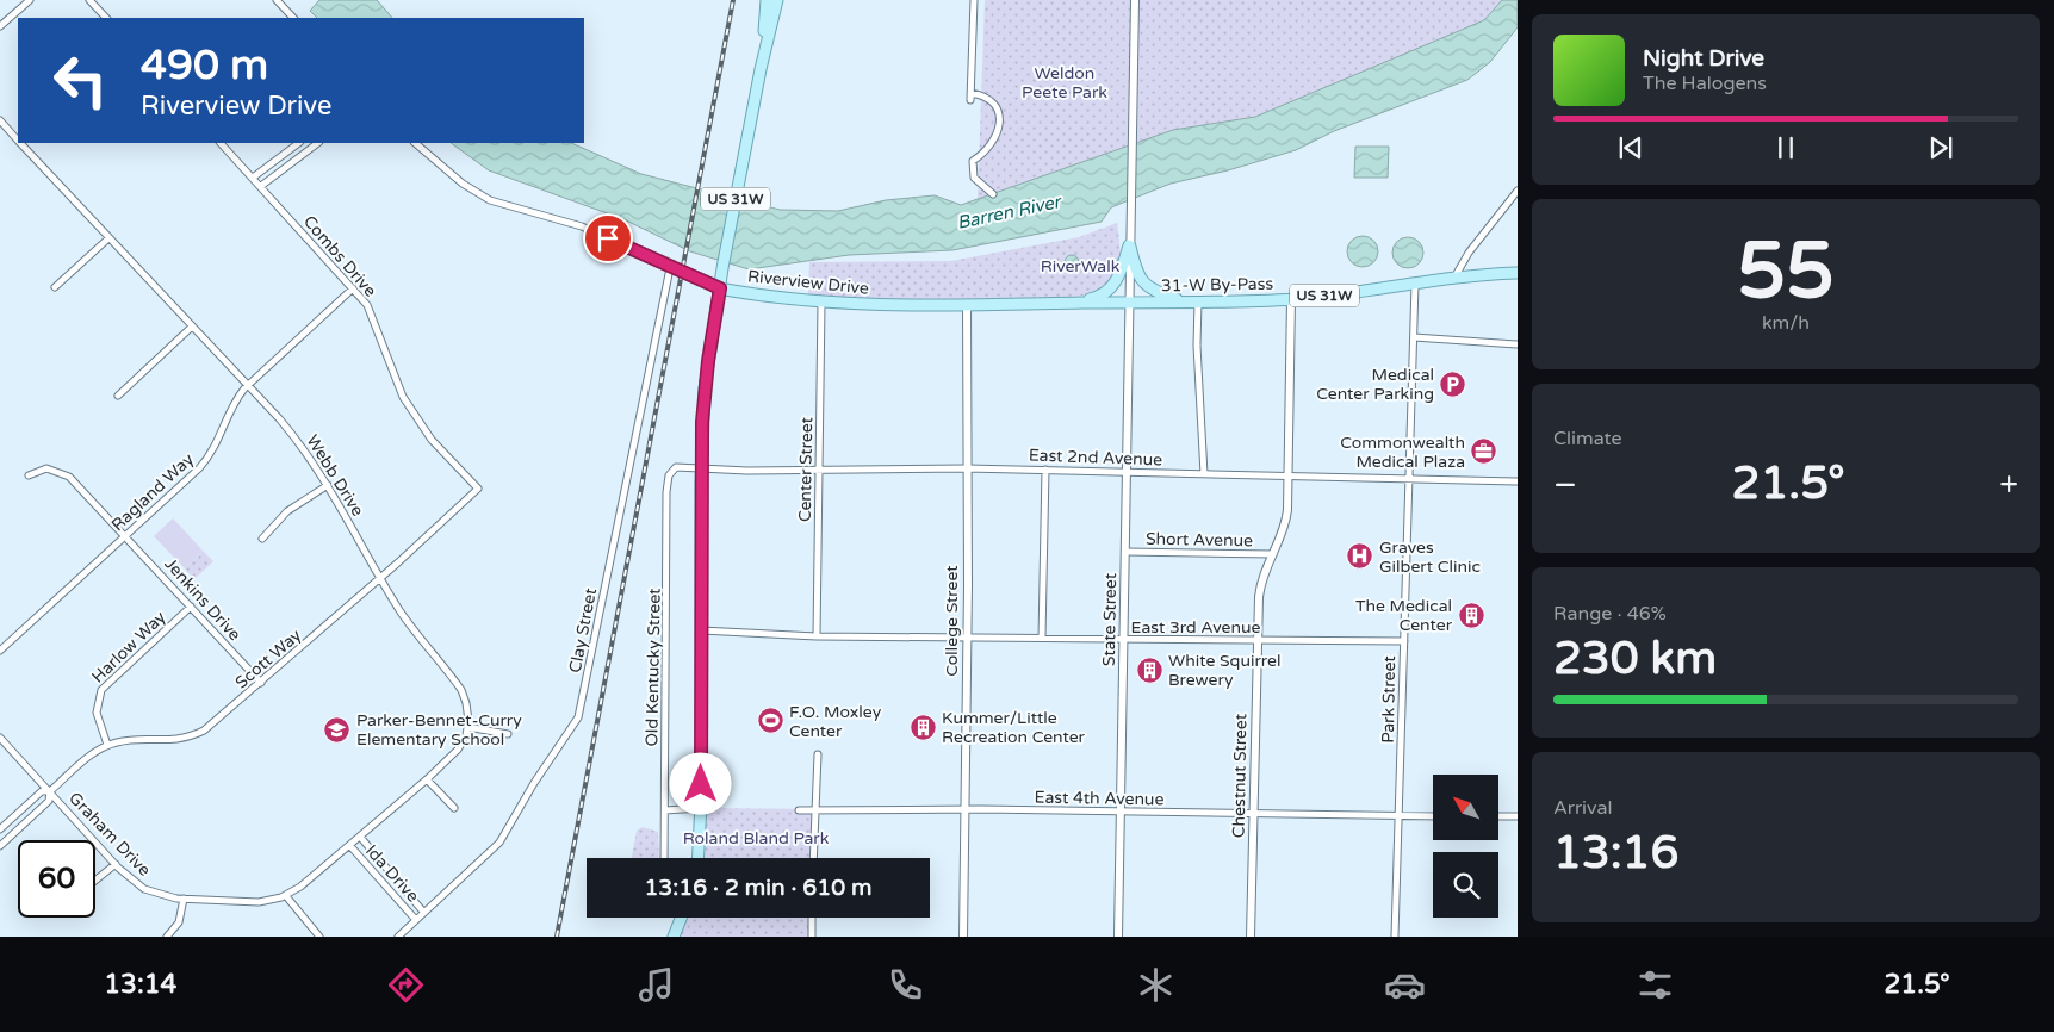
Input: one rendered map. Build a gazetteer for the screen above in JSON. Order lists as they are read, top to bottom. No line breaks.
{"streets":{"main road":["US 31W","Riverview Drive","31-W By-Pass"],"street":["Combs Drive","East 2nd Avenue","Center Street","Webb Drive","Ragland Way","Short Avenue","Jenkins Drive","State Street","College Street","East 3rd Avenue","Clay Street","Harlow Way","Scott Way","Old Kentucky Street","Park Street","Chestnut Street","East 4th Avenue","Graham Drive","Ida Drive"]},"crossings":[["US 31W","Riverview Drive"],["Combs Drive","Ragland Way"],["Combs Drive","Scott Way"],["Riverview Drive","31-W By-Pass"],["Riverview Drive","Center Street"],["Riverview Drive","State Street"],["Riverview Drive","College Street"],["Riverview Drive","Clay Street"],["31-W By-Pass","State Street"],["31-W By-Pass","Park Street"],["31-W By-Pass","Chestnut Street"],["East 2nd Avenue","Center Street"],["East 2nd Avenue","State Street"],["East 2nd Avenue","College Street"],["East 2nd Avenue","Old Kentucky Street"],["East 2nd Avenue","Park Street"],["East 2nd Avenue","Chestnut Street"],["Center Street","East 3rd Avenue"],["Webb Drive","Ragland Way"],["Webb Drive","Scott Way"],["Ragland Way","Jenkins Drive"],["Short Avenue","State Street"],["Short Avenue","Chestnut Street"],["Jenkins Drive","Harlow Way"],["Jenkins Drive","Scott Way"],["State Street","East 3rd Avenue"],["State Street","East 4th Avenue"],["College Street","East 3rd Avenue"],["College Street","East 4th Avenue"],["East 3rd Avenue","Park Street"],["East 3rd Avenue","Chestnut Street"],["Clay Street","Ida Drive"],["Harlow Way","Scott Way"],["Scott Way","Graham Drive"],["Park Street","East 4th Avenue"],["Chestnut Street","East 4th Avenue"],["Graham Drive","Ida Drive"]],"water":["Barren River"],"parks":["Weldon Peete Park","RiverWalk","Roland Bland Park"],"places":{"parking":["Medical Center Parking"],"office":["Commonwealth Medical Plaza"],"hospital":["Graves Gilbert Clinic"],"building":["The Medical Center","White Squirrel Brewery","Kummer/Little Recreation Center"],"sports":["F.O. Moxley Center"],"school or university":["Parker-Bennet-Curry Elementary School"]},"north":"top left","page":{"turn":["490 m","Riverview Drive"],"song":["Night Drive","The Halogens"],"tile":[["55","km/h"],"Climate",["Range · 46%","230 km"],["Arrival","13:16"]],"heat":["−","21.5°","+"],"limit":"60","trip":"13:16 · 2 min · 610 m","tabs":["13:14","21.5°"]}}
